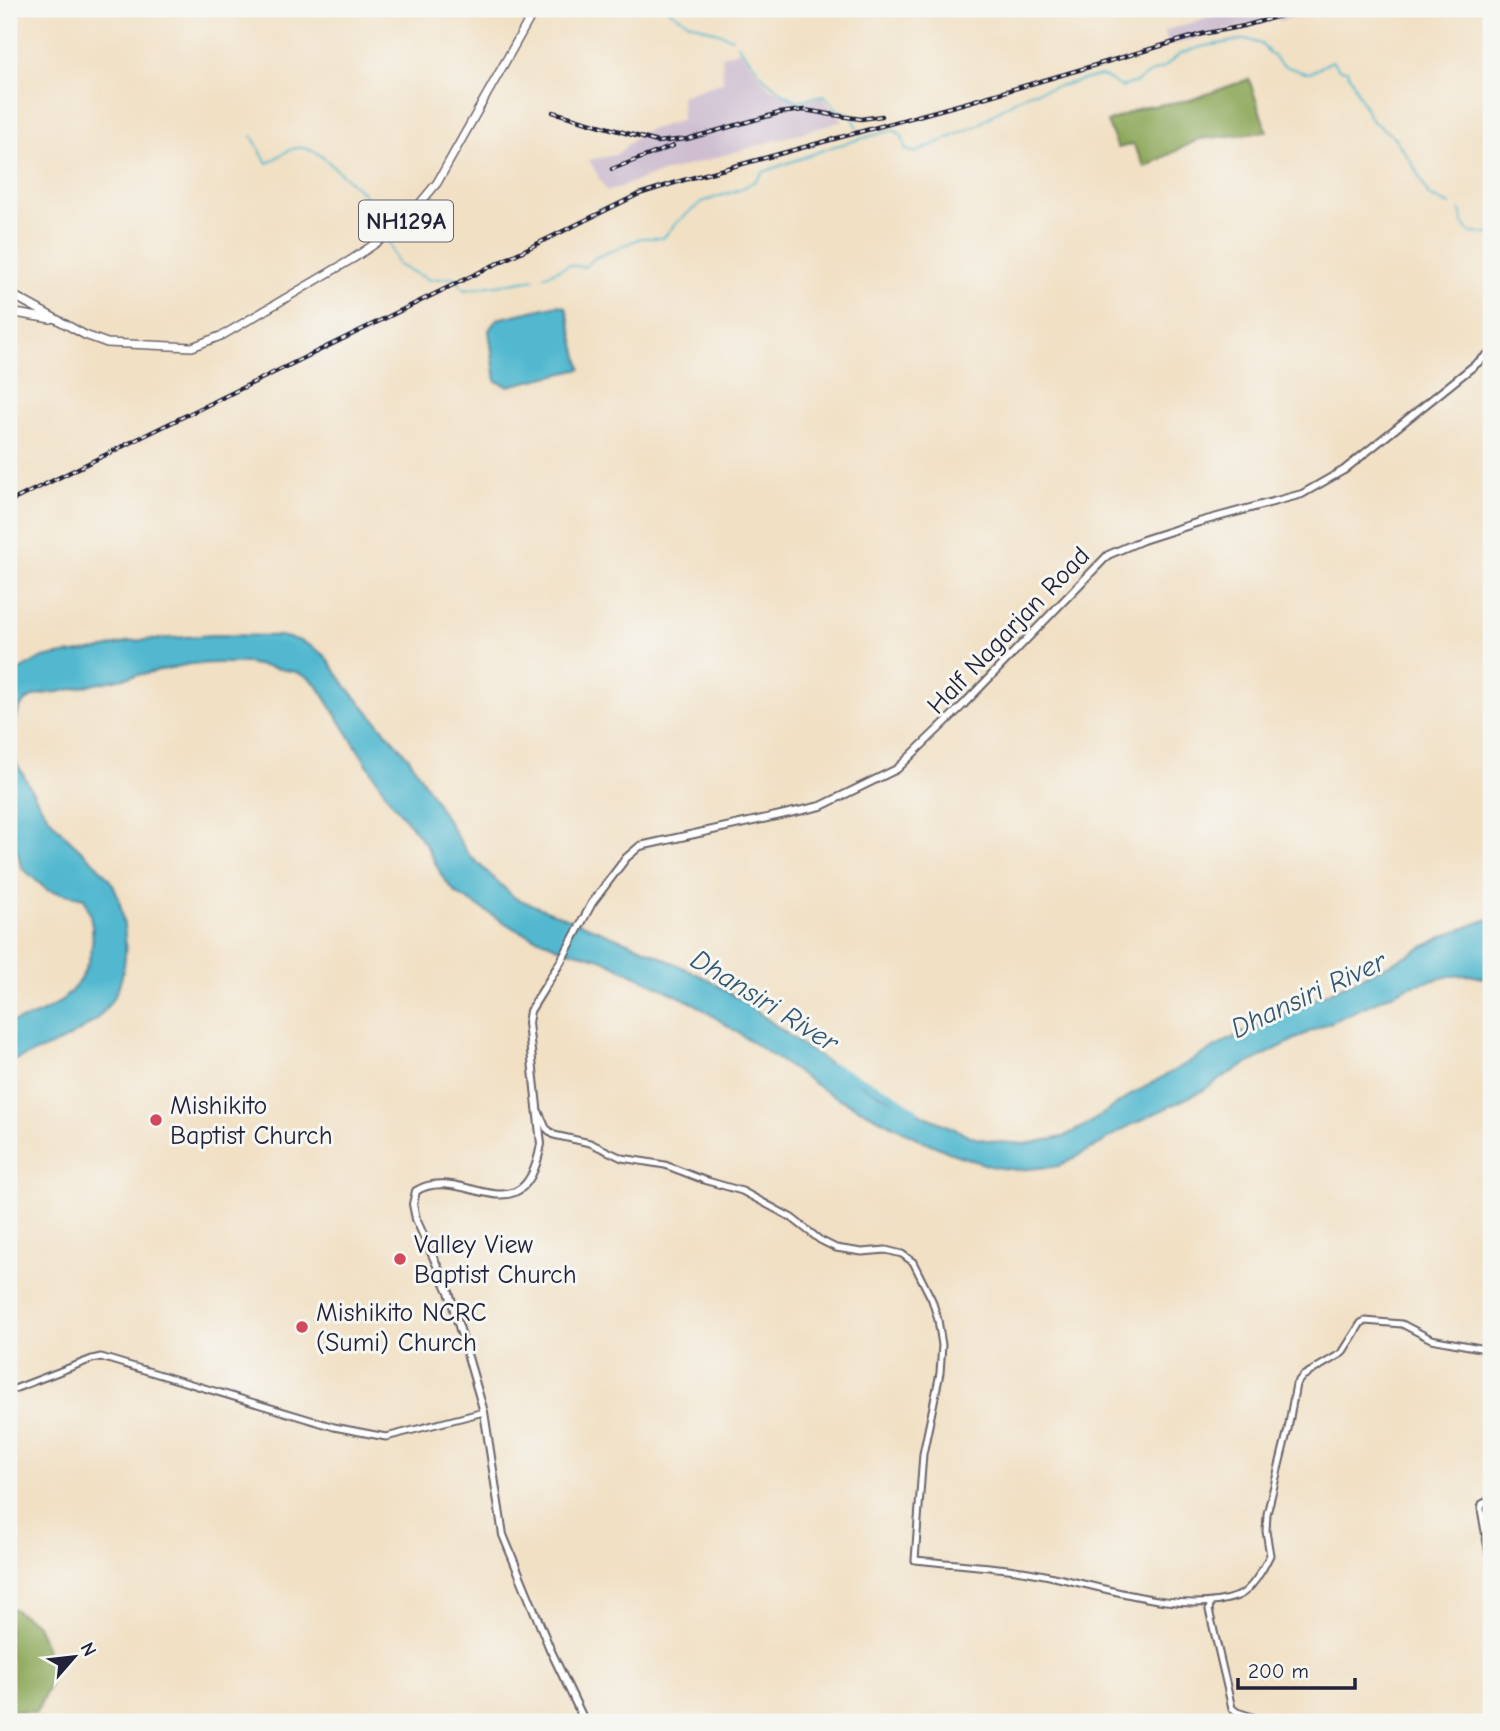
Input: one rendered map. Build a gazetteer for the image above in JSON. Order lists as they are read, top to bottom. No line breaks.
{"streets":{"highway":["NH129A"],"main road":["Half Nagarjan Road"]},"water":["Dhansiri River"],"places":["Mishikito Baptist Church","Valley View Baptist Church","Mishikito NCRC (Sumi) Church"],"scale_bar":"200 m","north":"top right"}
